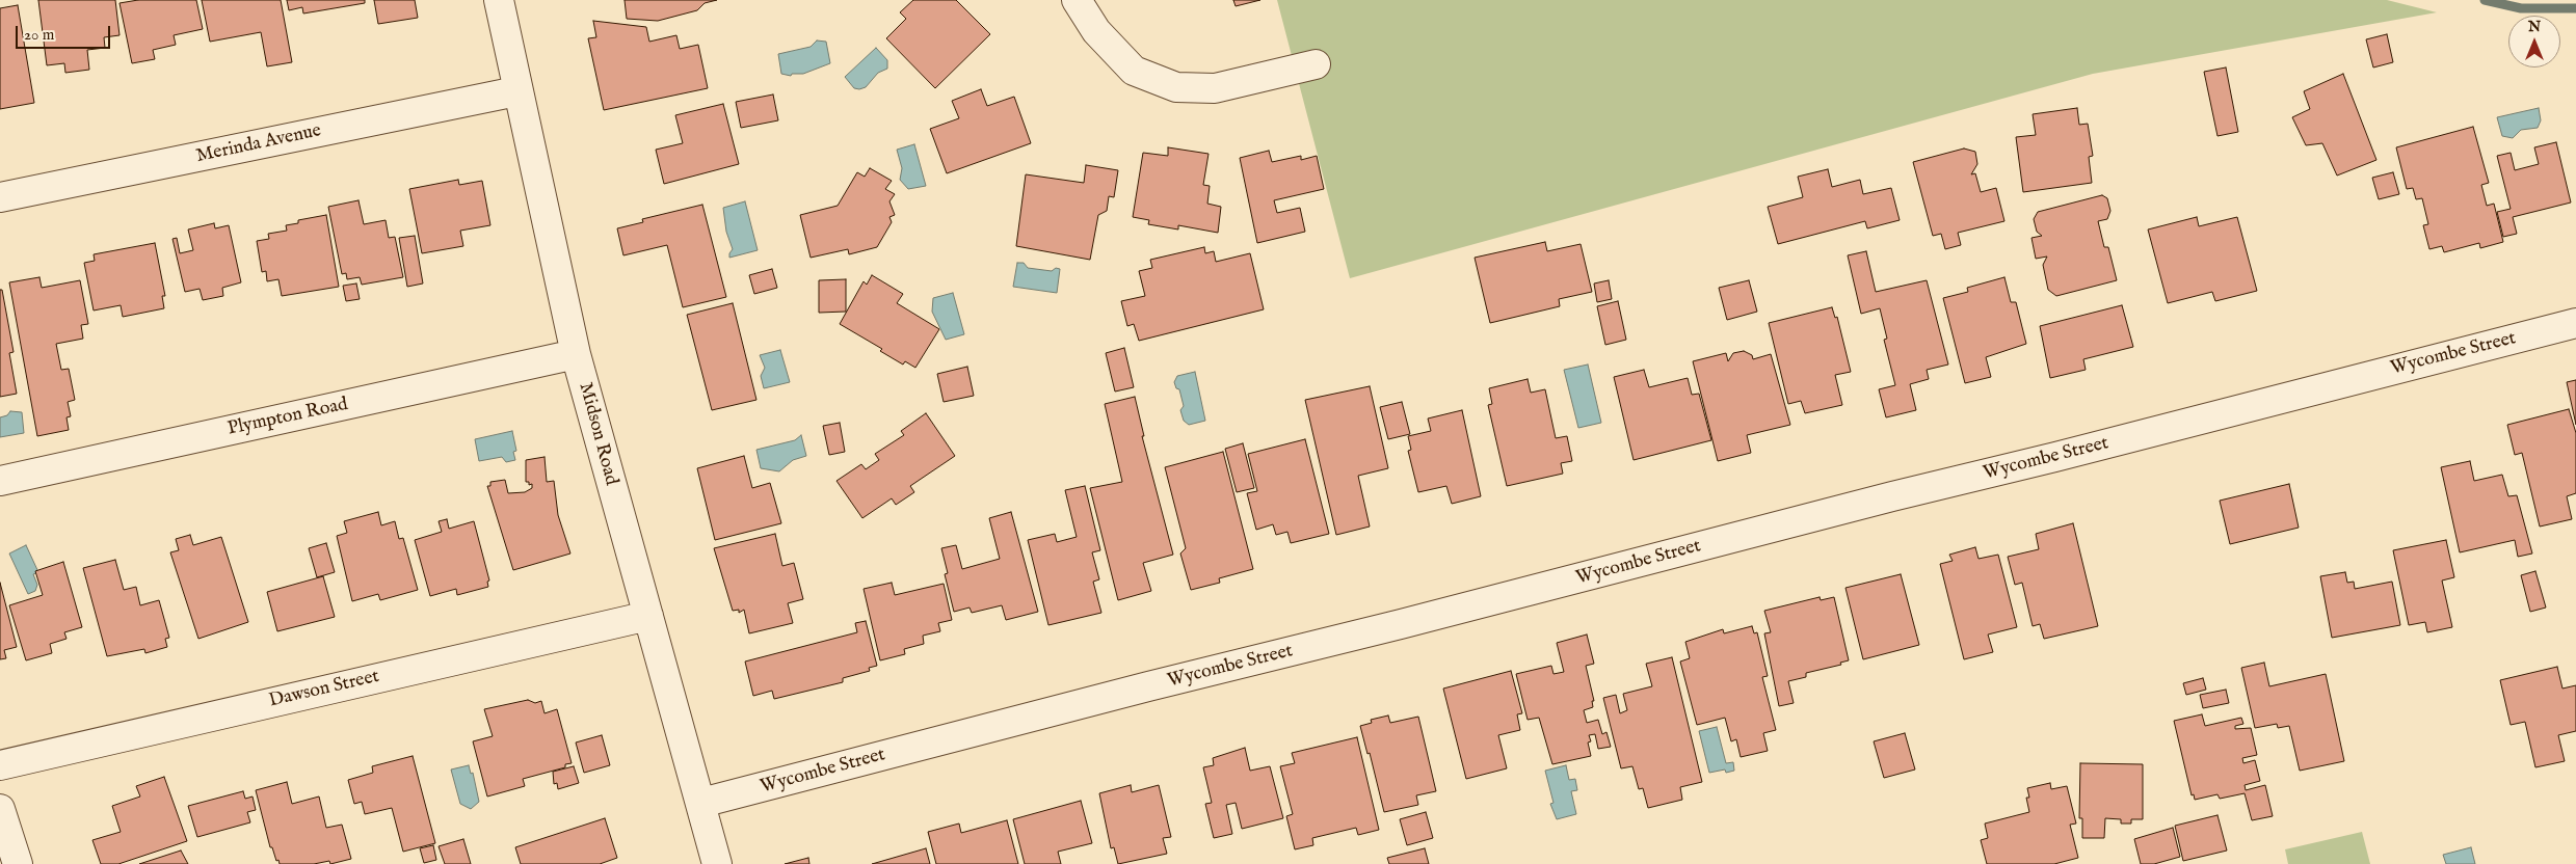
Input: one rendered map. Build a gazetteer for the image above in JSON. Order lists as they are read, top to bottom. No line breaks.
{"streets":{"street":["Merinda Avenue","Wycombe Street","Plympton Road","Midson Road","Dawson Street"]},"crossings":[["Merinda Avenue","Midson Road"],["Wycombe Street","Midson Road"],["Plympton Road","Midson Road"],["Midson Road","Dawson Street"]],"scale_bar":"20 m","north":"top"}
